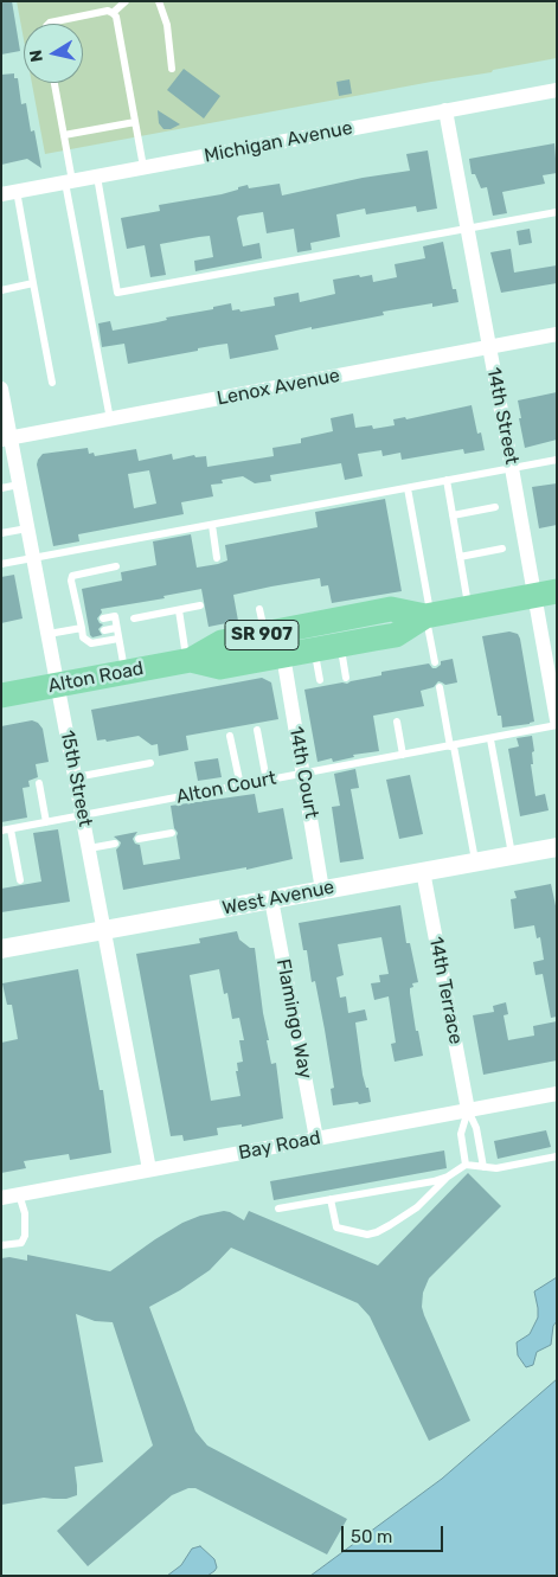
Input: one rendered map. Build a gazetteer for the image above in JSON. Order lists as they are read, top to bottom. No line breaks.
{"streets":{"highway":["SR 907","Alton Road"],"street":["Michigan Avenue","Lenox Avenue","14th Street","14th Court","15th Street","West Avenue","14th Terrace","Flamingo Way","Bay Road"],"lane":["Alton Court"]},"crossings":[["Michigan Avenue","14th Street"],["Lenox Avenue","14th Street"],["Lenox Avenue","15th Street"],["14th Street","Alton Road"],["Alton Road","14th Court"],["Alton Road","15th Street"],["14th Court","Alton Court"],["14th Court","West Avenue"],["15th Street","Alton Court"],["15th Street","West Avenue"],["15th Street","Bay Road"],["West Avenue","14th Terrace"],["West Avenue","Flamingo Way"],["14th Terrace","Bay Road"],["Flamingo Way","Bay Road"]],"scale_bar":"50 m","north":"left"}
